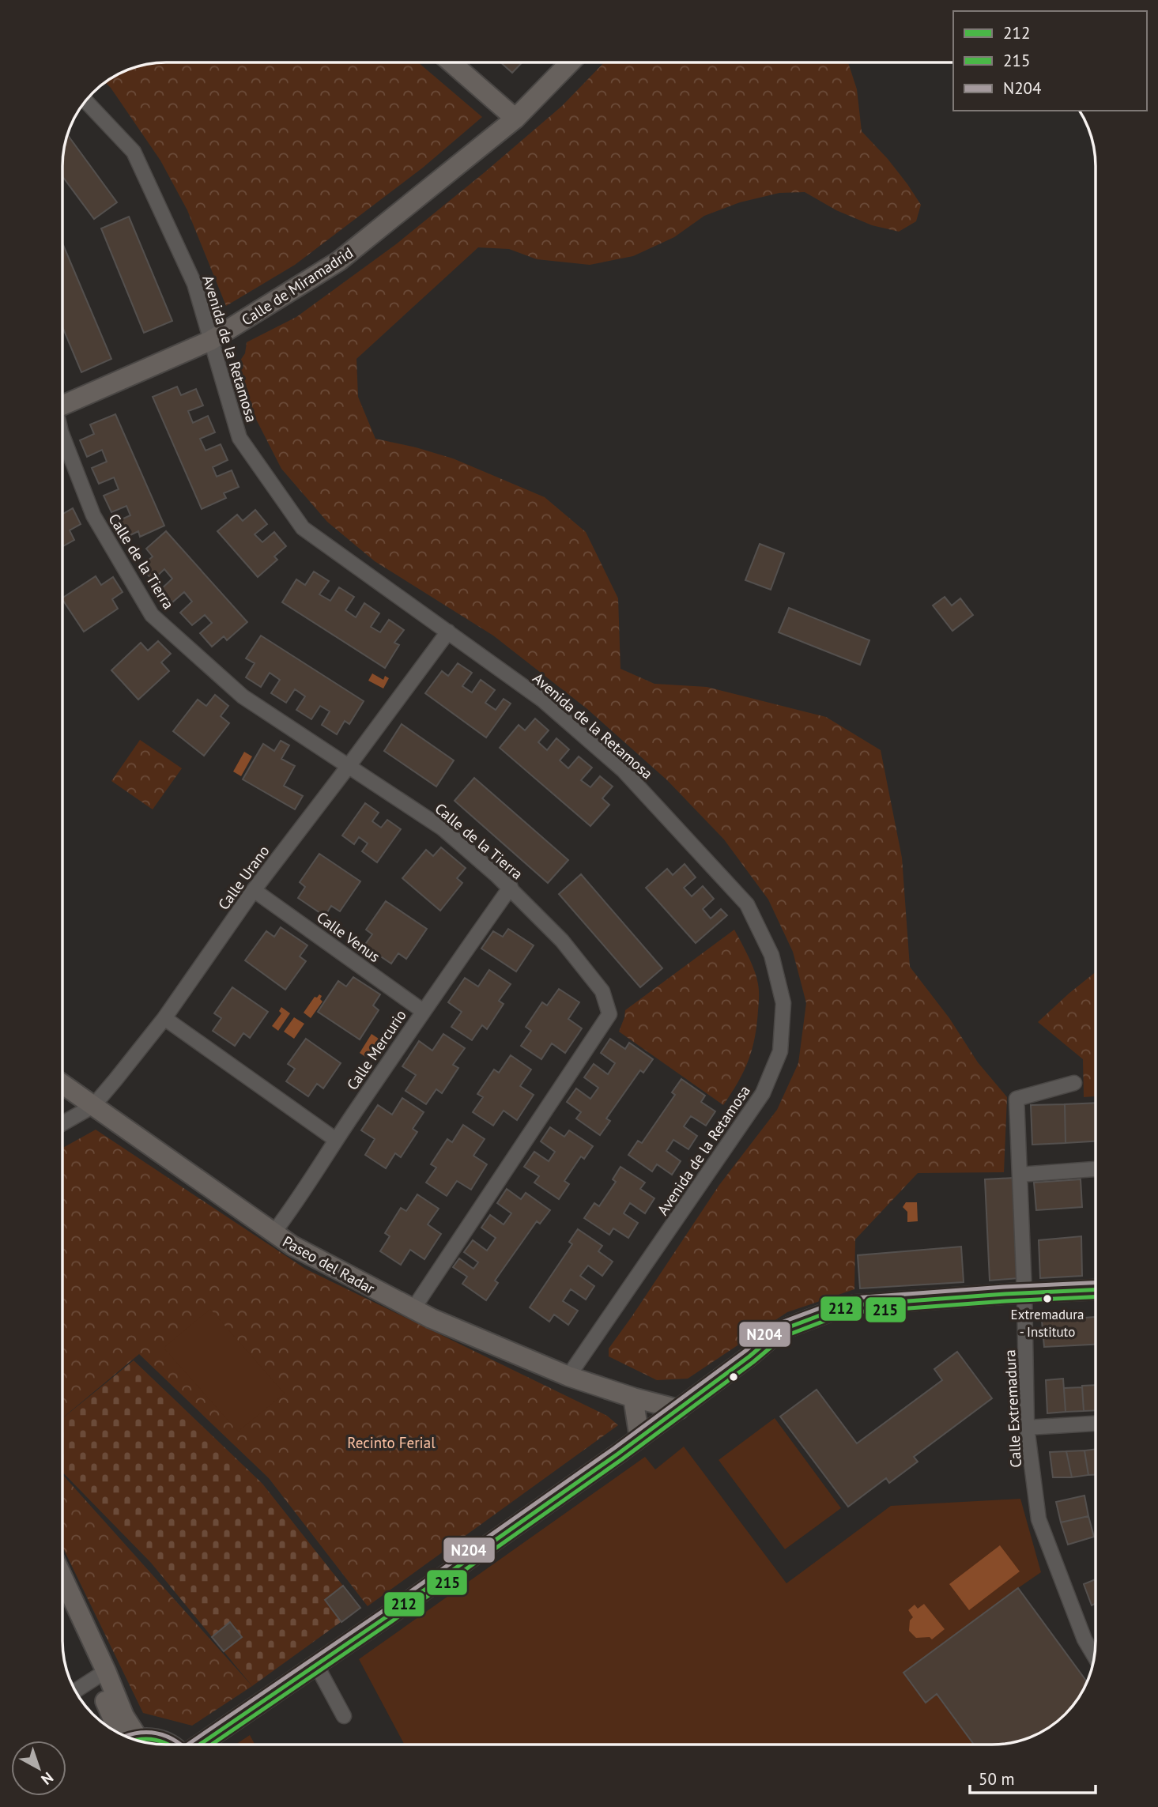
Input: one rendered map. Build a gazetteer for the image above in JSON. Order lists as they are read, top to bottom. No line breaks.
{"streets":{"street":["Calle de Miramadrid","Avenida de la Retamosa","Calle de la Tierra","Calle Urano","Calle Venus","Calle Mercurio","Paseo del Radar","Calle Extremadura"]},"crossings":[["Calle de Miramadrid","Avenida de la Retamosa"],["Avenida de la Retamosa","Calle Urano"],["Avenida de la Retamosa","Paseo del Radar"],["Calle de la Tierra","Calle Urano"],["Calle de la Tierra","Calle Mercurio"],["Calle de la Tierra","Paseo del Radar"],["Calle Urano","Calle Venus"],["Calle Urano","Paseo del Radar"],["Calle Venus","Calle Mercurio"],["Calle Mercurio","Paseo del Radar"]],"parks":["Recinto Ferial"],"places":["Extremadura - Instituto"],"lines":["transit line N204","transit line 212","transit line 215"],"legend":["212","215","N204"],"scale_bar":"50 m","north":"bottom right"}
